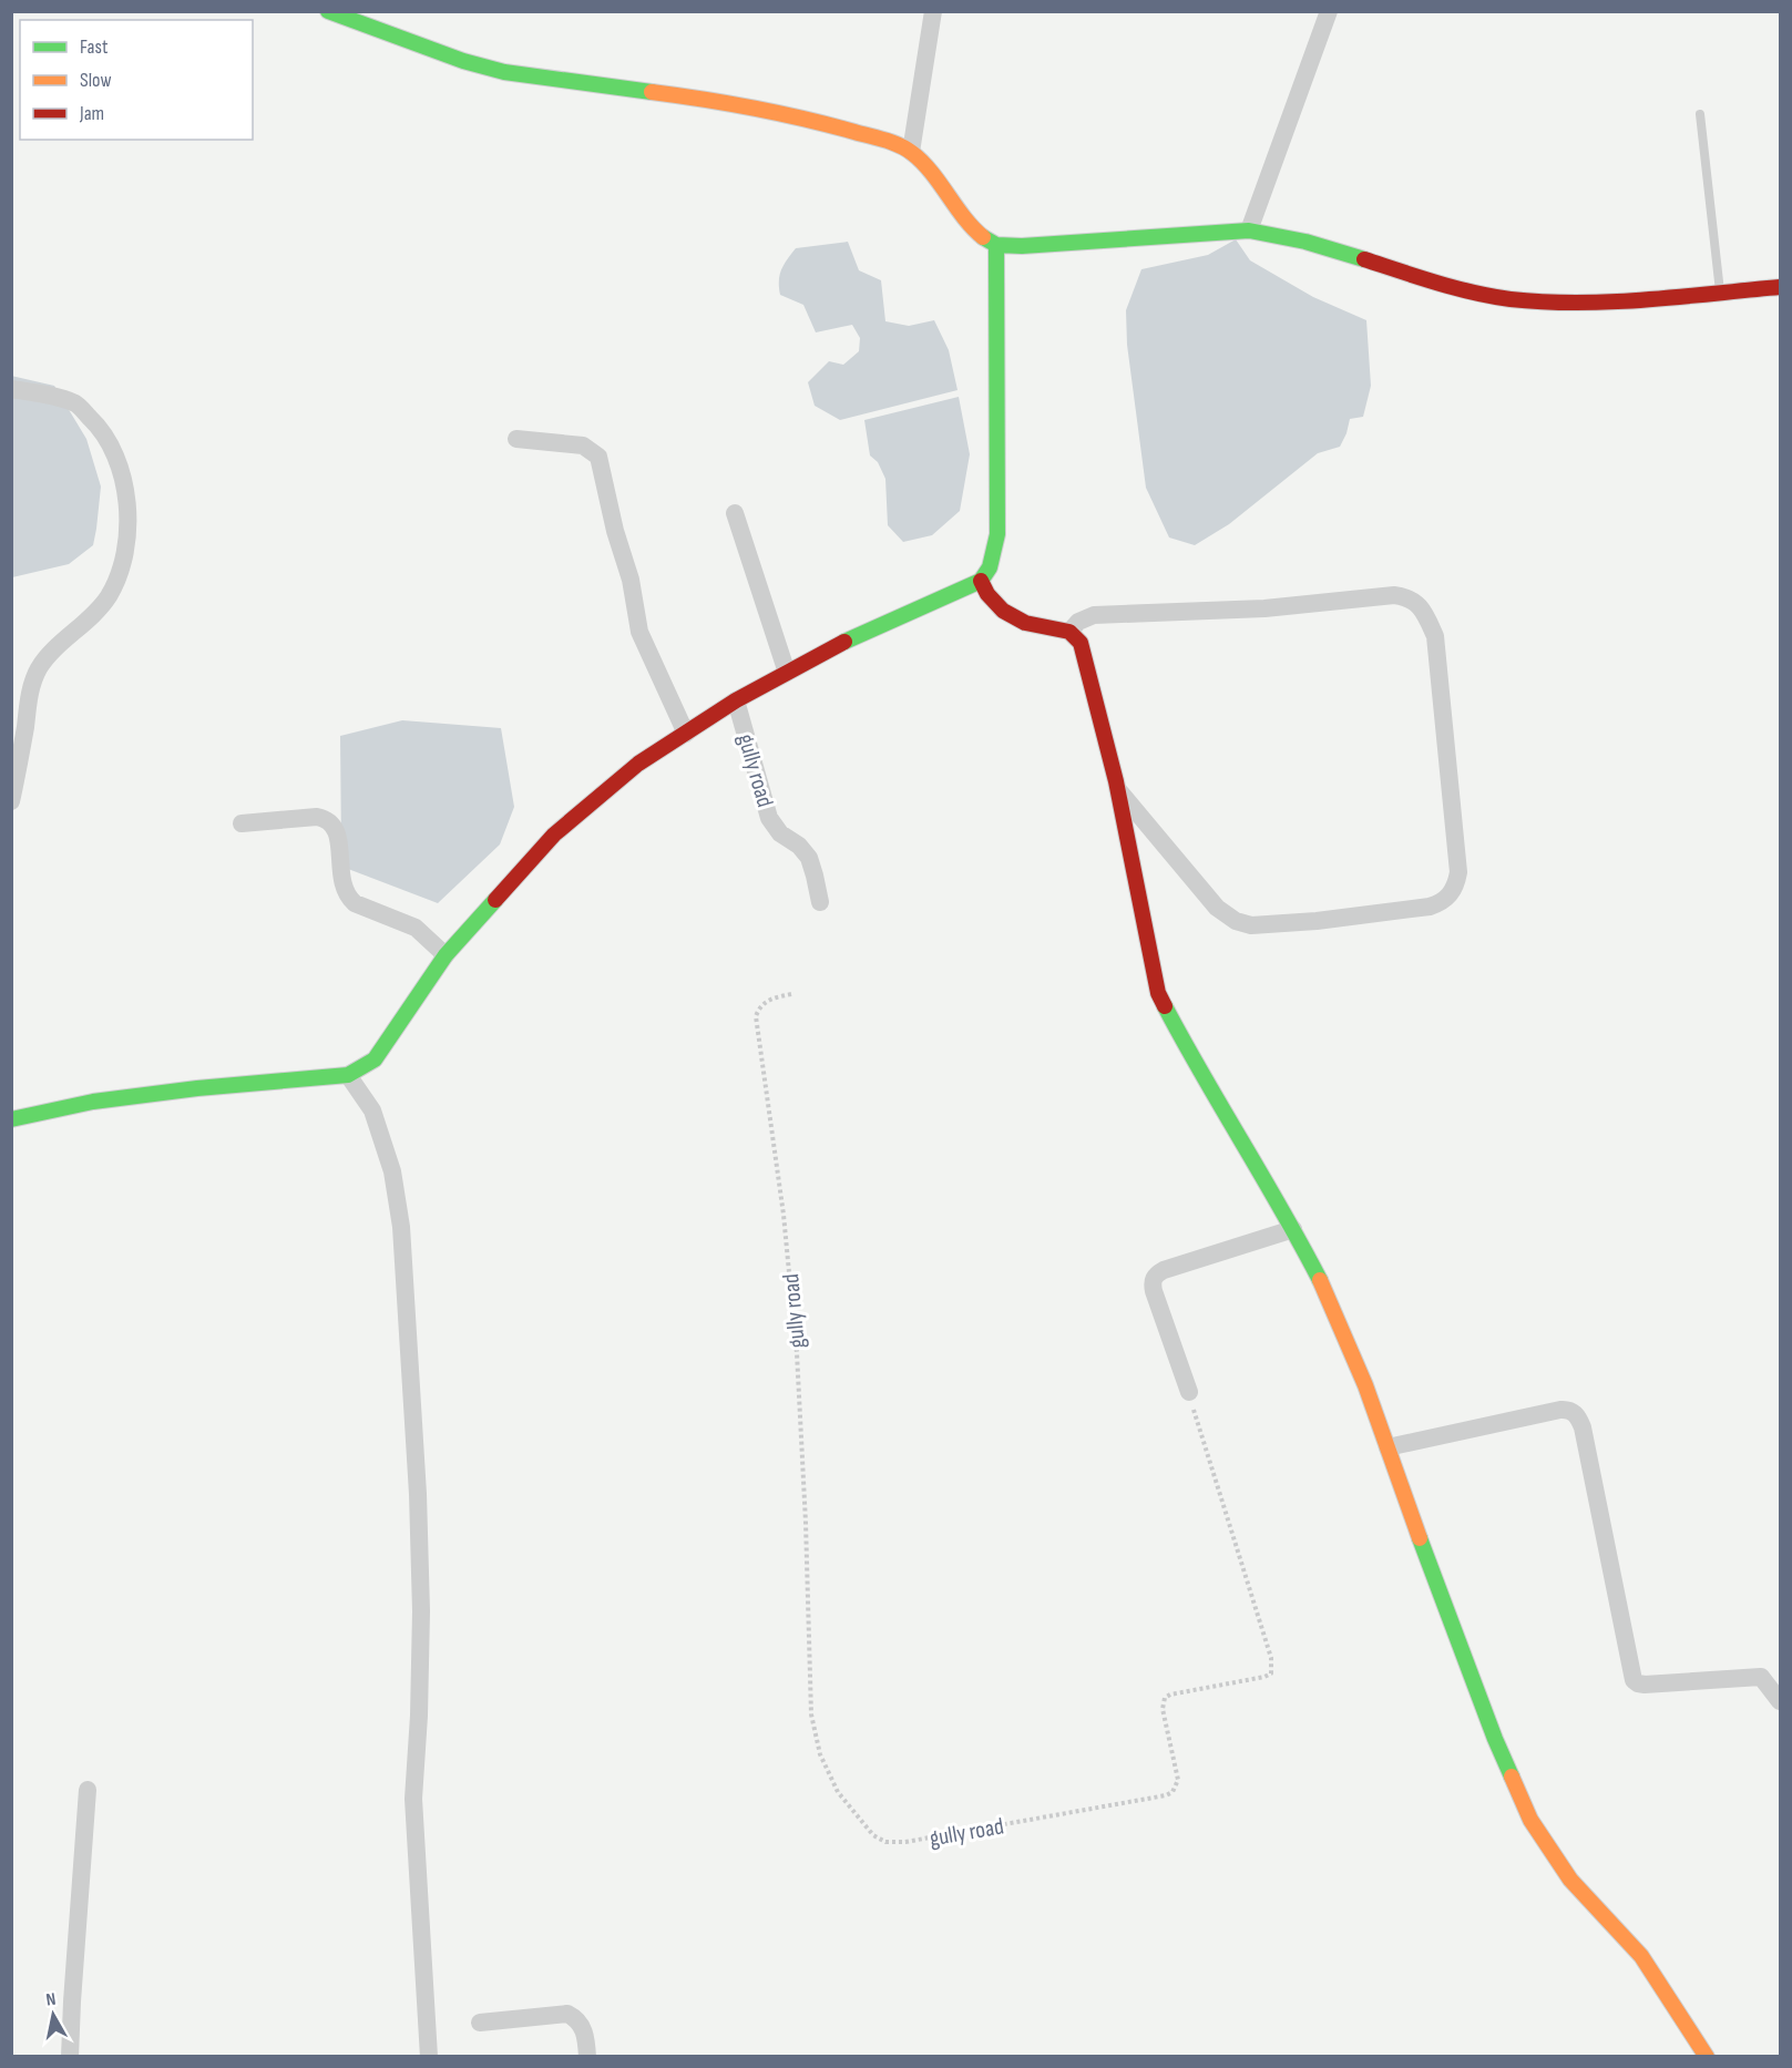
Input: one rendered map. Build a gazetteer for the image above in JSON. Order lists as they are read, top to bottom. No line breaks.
{"streets":{"street":["gully road"]},"legend":["Fast","Slow","Jam"],"north":"top"}
